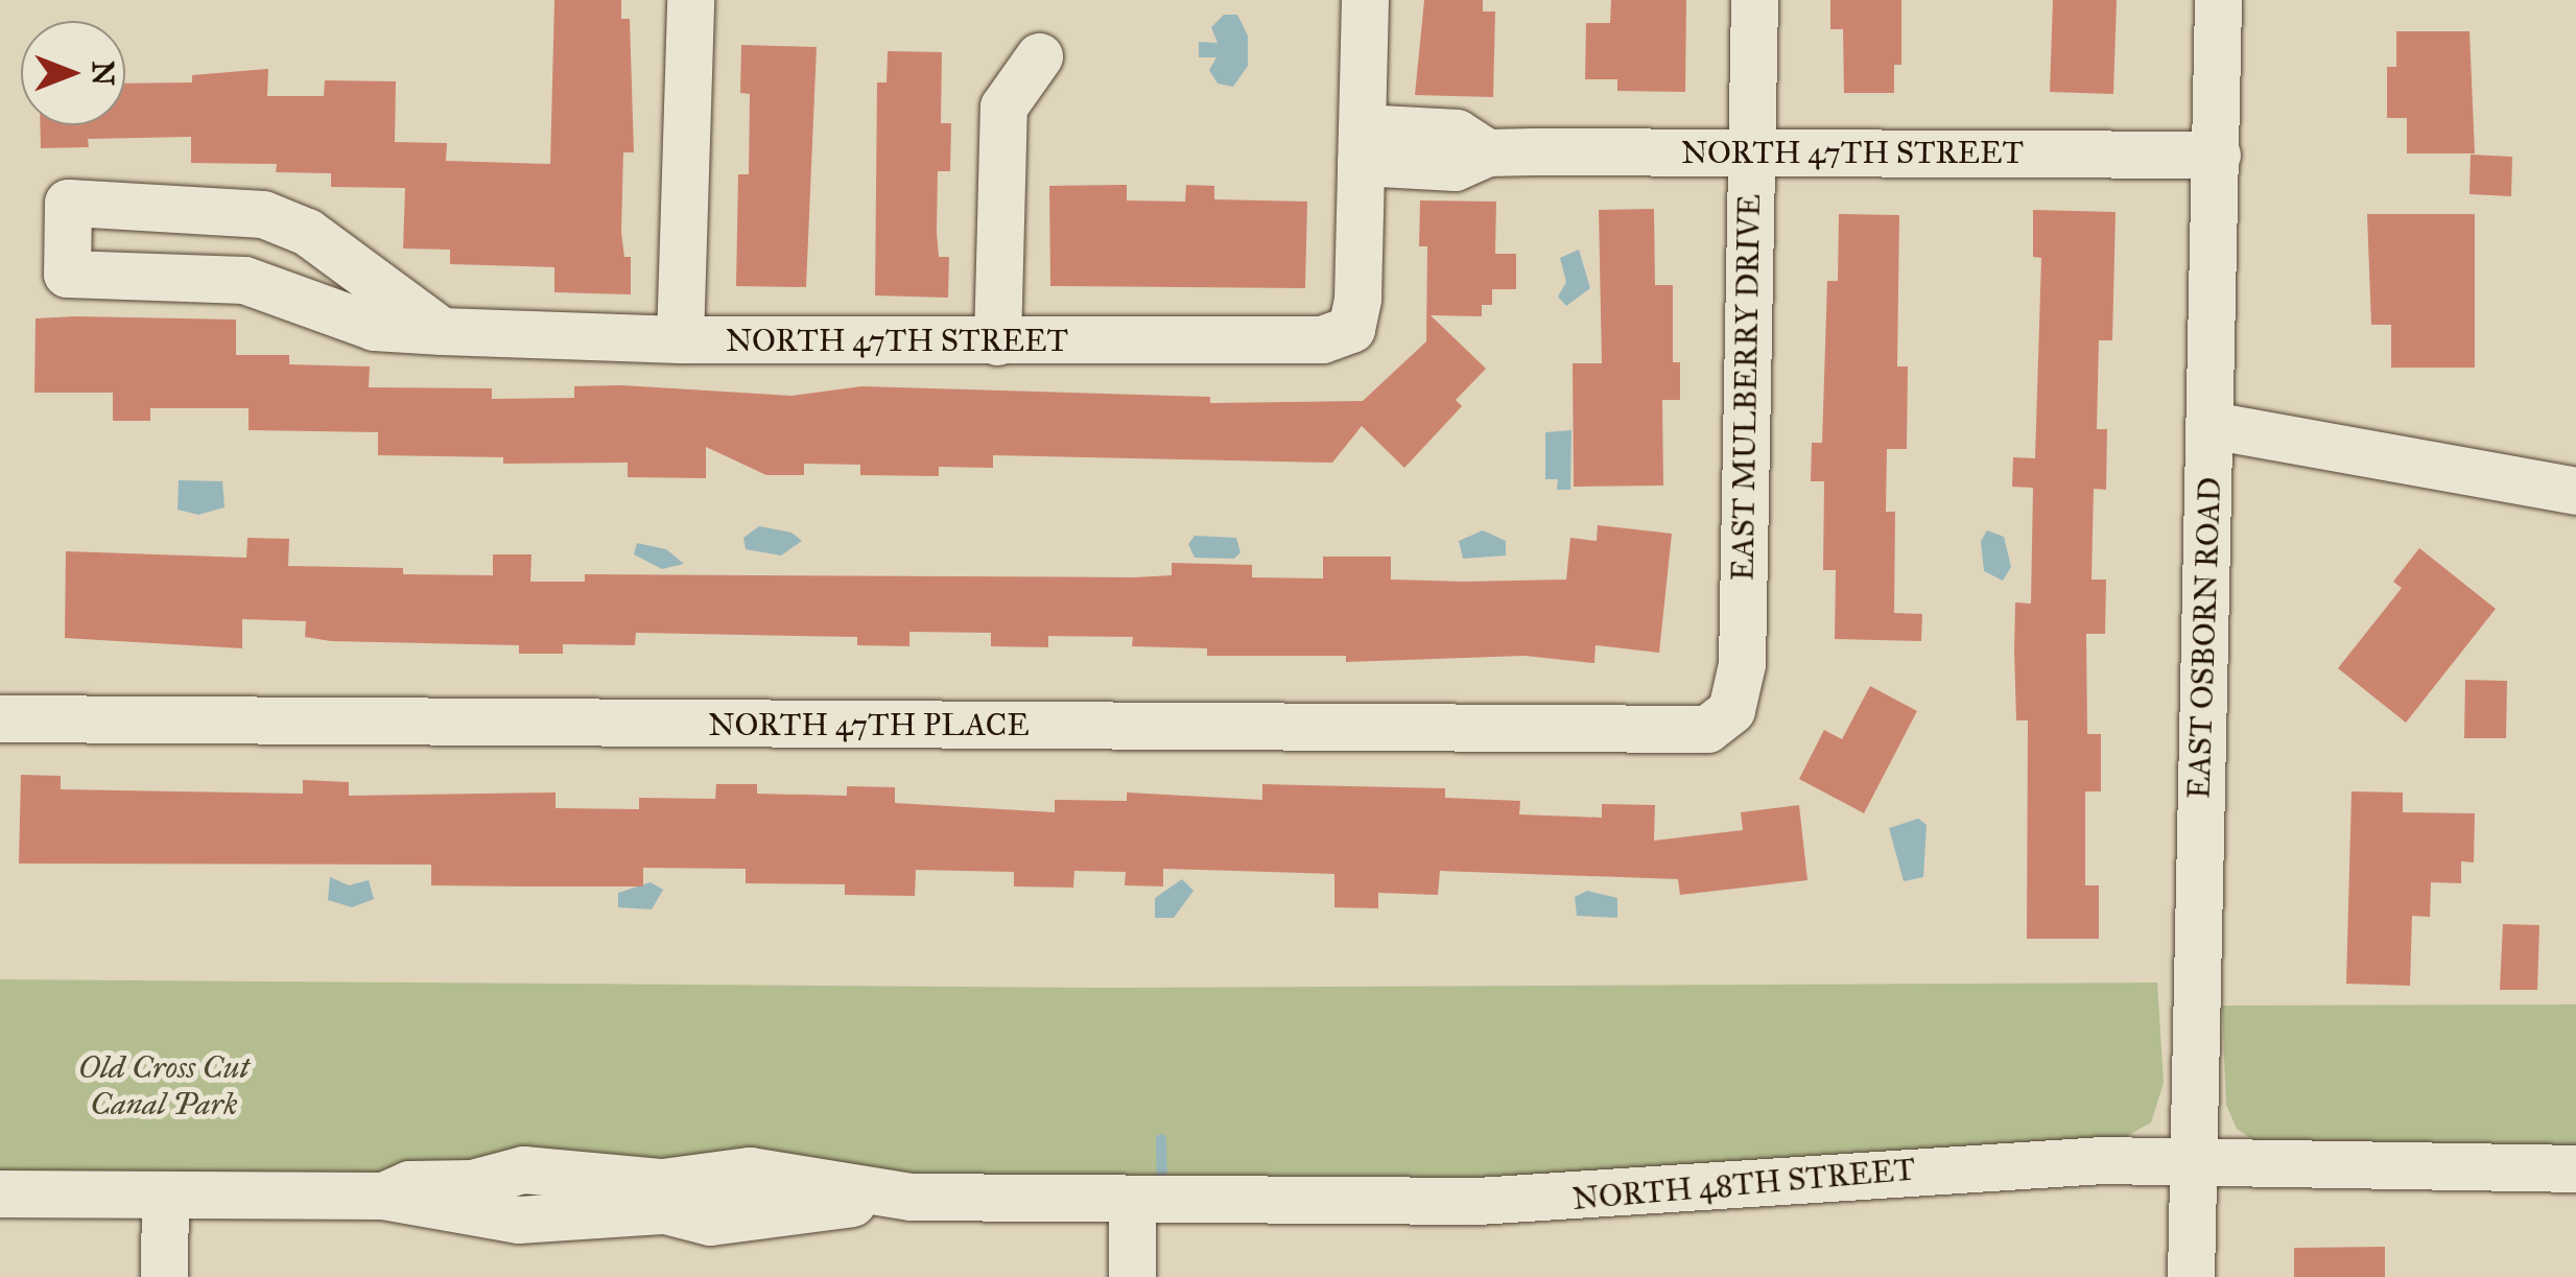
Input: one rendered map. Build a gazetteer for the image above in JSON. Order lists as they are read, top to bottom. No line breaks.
{"streets":{"street":["NORTH 47TH STREET","EAST MULBERRY DRIVE","EAST OSBORN ROAD","NORTH 47TH PLACE","NORTH 48TH STREET"]},"crossings":[["NORTH 47TH STREET","EAST MULBERRY DRIVE"],["NORTH 47TH STREET","EAST OSBORN ROAD"],["EAST MULBERRY DRIVE","NORTH 47TH PLACE"],["EAST OSBORN ROAD","NORTH 48TH STREET"]],"parks":["Old Cross Cut Canal Park"],"north":"right"}
